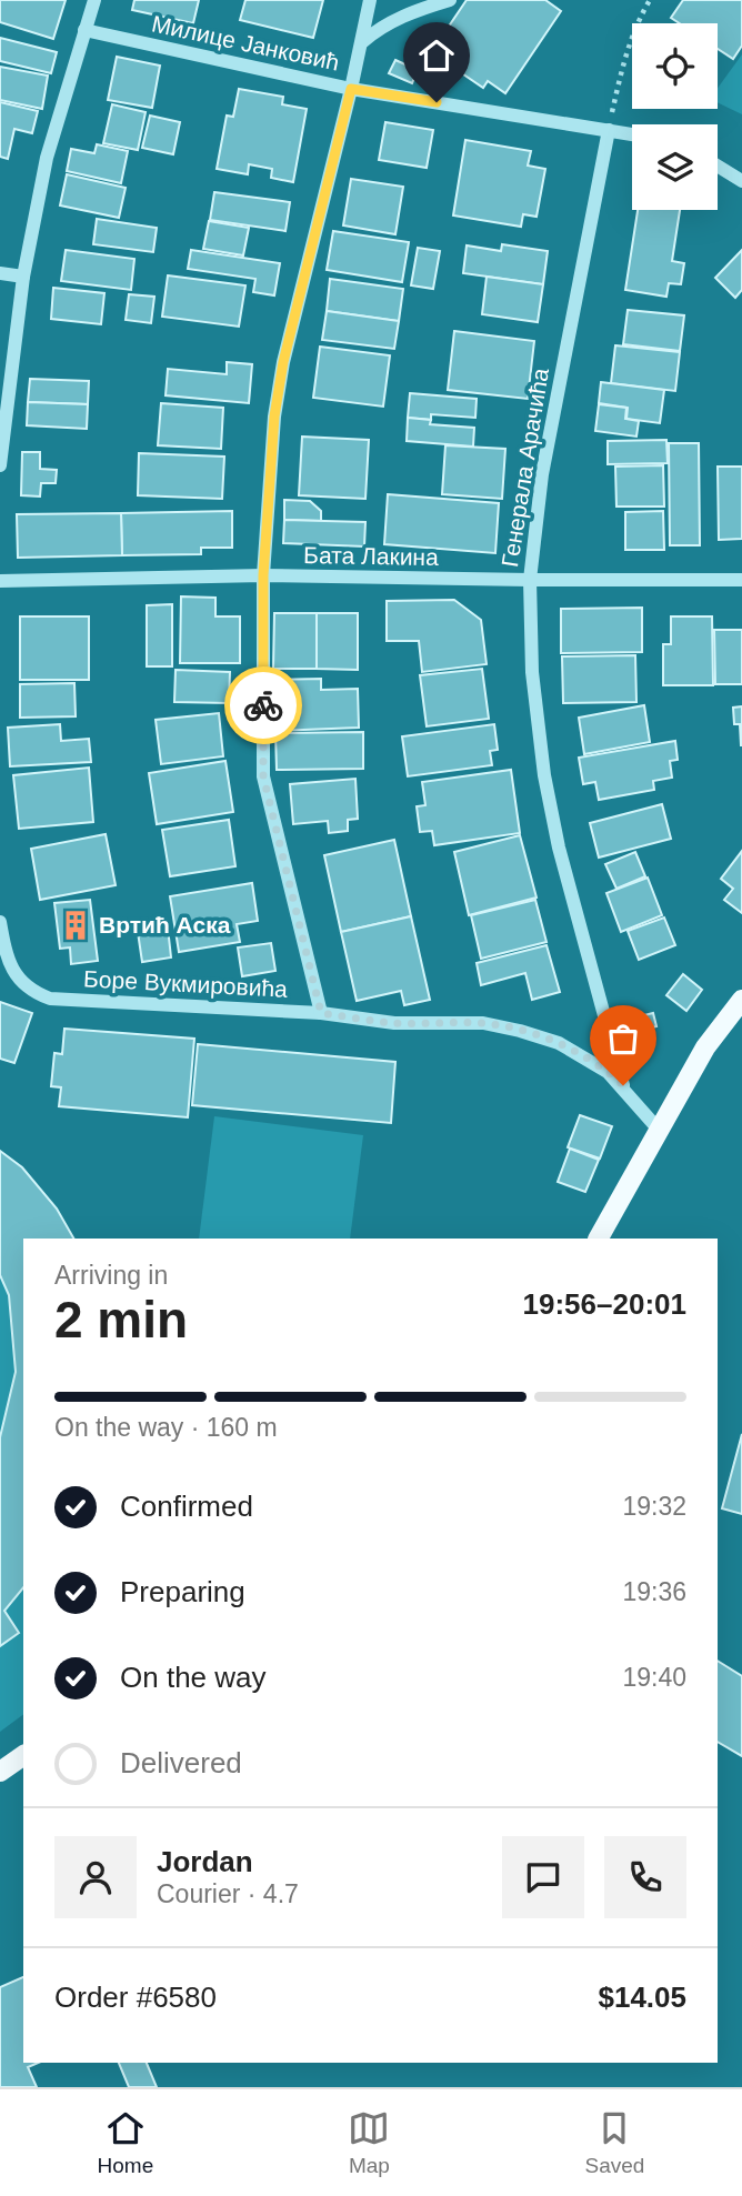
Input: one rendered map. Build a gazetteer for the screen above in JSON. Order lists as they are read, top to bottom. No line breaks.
{"streets":{"street":["Милице Јанковић","Генерала Арачића","Бата Лакина","Боре Вукмировића"]},"crossings":[["Милице Јанковић","Генерала Арачића"],["Генерала Арачића","Бата Лакина"],["Генерала Арачића","Боре Вукмировића"]],"places":{"building":["Вртић Аска"]},"page":{"heading":["2 min","Arriving in","19:56–20:01"],"panel":["Jordan","Courier · 4.7","Order #6580","$14.05"],"bar":"On the way · 160 m","list":[["Confirmed","19:32"],["Preparing","19:36"],["On the way","19:40"],"Delivered"],"tabs":["Home","Map","Saved"]}}
